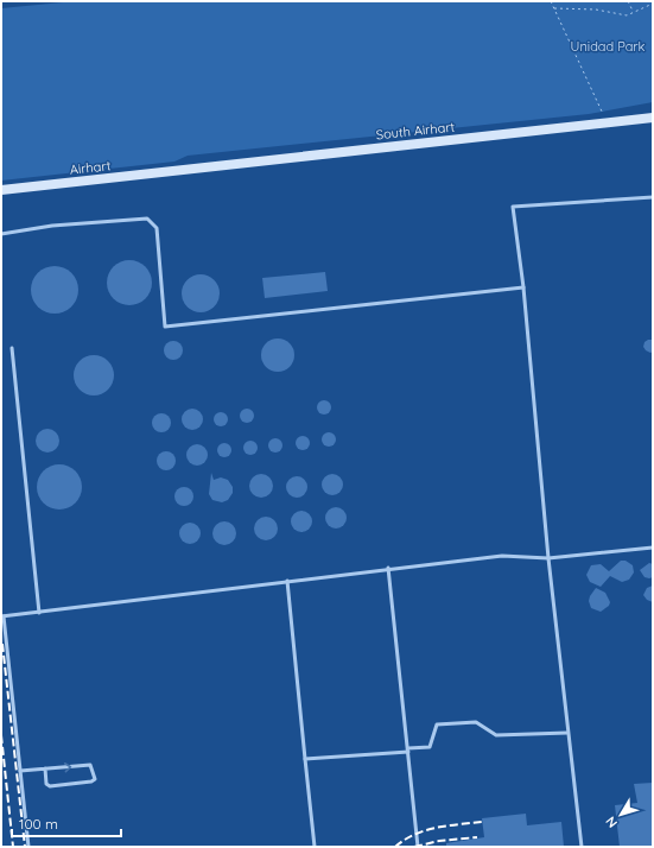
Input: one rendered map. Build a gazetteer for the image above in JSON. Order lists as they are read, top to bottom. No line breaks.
{"streets":{"street":["South Airhart","Airhart"]},"crossings":[["South Airhart","Airhart"]],"parks":["Unidad Park"],"scale_bar":"100 m","north":"bottom left"}
